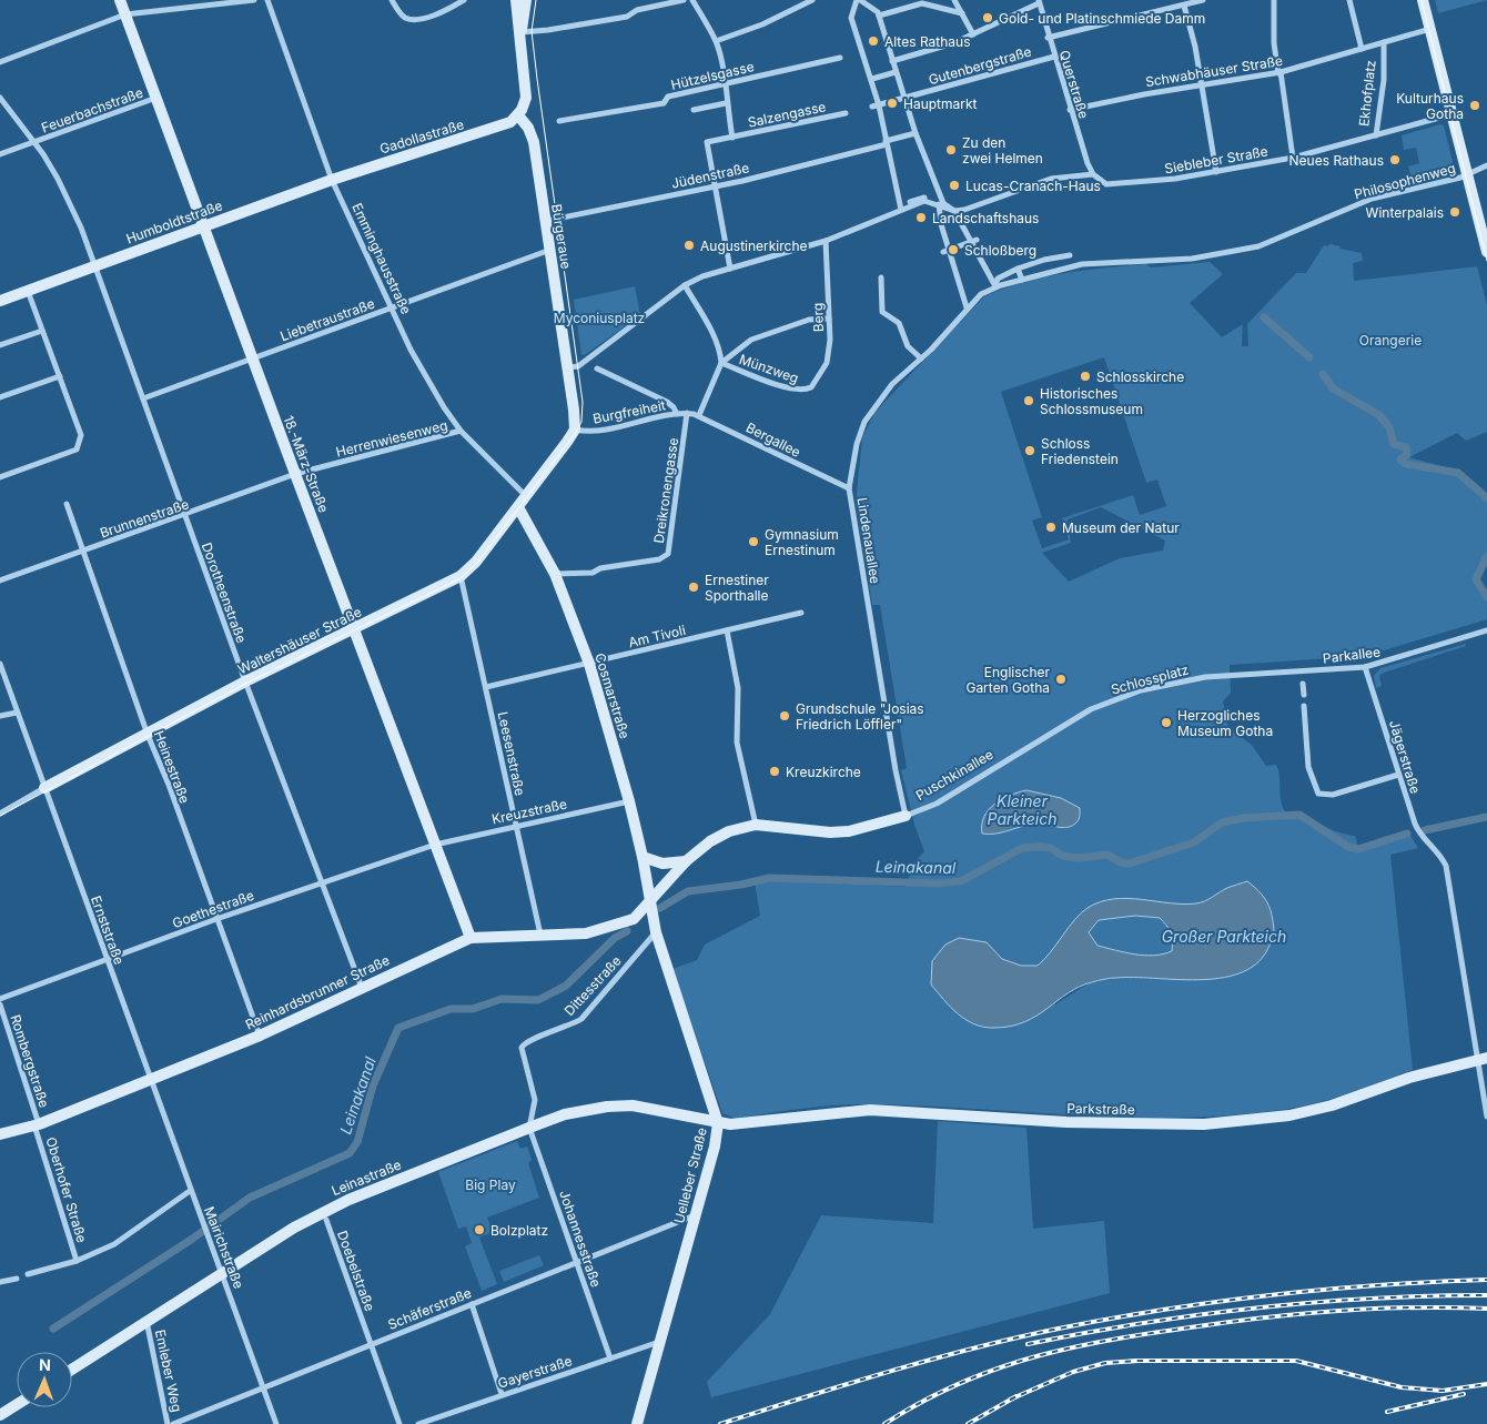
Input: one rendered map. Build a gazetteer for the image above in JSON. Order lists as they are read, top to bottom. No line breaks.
{"streets":{"street":["Gutenbergstraße","Schwabhäuser Straße","Hützelsgasse","Querstraße","Ekhofplatz","Feuerbachstraße","Salzengasse","Gadollastraße","Siebleber Straße","Jüdenstraße","Philosophenweg","Humboldtstraße","Bürgeraue","Emminghausstraße","Berg","Liebetraustraße","Münzweg","Burgfreiheit","Herrenwiesenweg","Bergallee","18.-März-Straße","Dreikronengasse","Brunnenstraße","Lindenauallee","Dorotheenstraße","Am Tivoli","Waltershäuser Straße","Parkallee","Schlossplatz","Cosmarstraße","Leesenstraße","Jägerstraße","Heinestraße","Puschkinallee","Kreuzstraße","Goethestraße","Ernststraße","Dittesstraße","Reinhardsbrunner Straße","Rombergstraße","Parkstraße","Uelleber Straße","Leinastraße","Oberhofer Straße","Johannesstraße","Mairichstraße","Doebelstraße","Schäferstraße","Emleber Weg","Gayerstraße"]},"crossings":[["Gutenbergstraße","Querstraße"],["Schwabhäuser Straße","Querstraße"],["Schwabhäuser Straße","Ekhofplatz"],["Querstraße","Siebleber Straße"],["Ekhofplatz","Siebleber Straße"],["Feuerbachstraße","18.-März-Straße"],["Feuerbachstraße","Dorotheenstraße"],["Salzengasse","Jüdenstraße"],["Gadollastraße","Humboldtstraße"],["Gadollastraße","Bürgeraue"],["Gadollastraße","Emminghausstraße"],["Jüdenstraße","Bürgeraue"],["Philosophenweg","Lindenauallee"],["Humboldtstraße","Emminghausstraße"],["Humboldtstraße","18.-März-Straße"],["Humboldtstraße","Dorotheenstraße"],["Bürgeraue","Liebetraustraße"],["Bürgeraue","Burgfreiheit"],["Bürgeraue","Waltershäuser Straße"],["Emminghausstraße","Liebetraustraße"],["Emminghausstraße","Herrenwiesenweg"],["Emminghausstraße","Waltershäuser Straße"],["Berg","Münzweg"],["Liebetraustraße","18.-März-Straße"],["Liebetraustraße","Dorotheenstraße"],["Burgfreiheit","Bergallee"],["Burgfreiheit","Dreikronengasse"],["Burgfreiheit","Waltershäuser Straße"],["Herrenwiesenweg","18.-März-Straße"],["Herrenwiesenweg","Brunnenstraße"],["Bergallee","Dreikronengasse"],["Bergallee","Lindenauallee"],["18.-März-Straße","Brunnenstraße"],["18.-März-Straße","Waltershäuser Straße"],["18.-März-Straße","Kreuzstraße"],["18.-März-Straße","Goethestraße"],["18.-März-Straße","Reinhardsbrunner Straße"],["Dreikronengasse","Cosmarstraße"],["Brunnenstraße","Dorotheenstraße"],["Brunnenstraße","Heinestraße"],["Lindenauallee","Puschkinallee"],["Dorotheenstraße","Waltershäuser Straße"],["Dorotheenstraße","Goethestraße"],["Dorotheenstraße","Reinhardsbrunner Straße"],["Am Tivoli","Cosmarstraße"],["Am Tivoli","Leesenstraße"],["Waltershäuser Straße","Cosmarstraße"],["Waltershäuser Straße","Leesenstraße"],["Waltershäuser Straße","Heinestraße"],["Waltershäuser Straße","Ernststraße"],["Parkallee","Schlossplatz"],["Parkallee","Jägerstraße"],["Schlossplatz","Puschkinallee"],["Cosmarstraße","Puschkinallee"],["Cosmarstraße","Kreuzstraße"],["Cosmarstraße","Reinhardsbrunner Straße"],["Cosmarstraße","Uelleber Straße"],["Leesenstraße","Kreuzstraße"],["Leesenstraße","Reinhardsbrunner Straße"],["Jägerstraße","Parkstraße"],["Heinestraße","Goethestraße"],["Heinestraße","Reinhardsbrunner Straße"],["Puschkinallee","Reinhardsbrunner Straße"],["Puschkinallee","Uelleber Straße"],["Kreuzstraße","Goethestraße"],["Goethestraße","Ernststraße"],["Ernststraße","Reinhardsbrunner Straße"],["Ernststraße","Mairichstraße"],["Dittesstraße","Uelleber Straße"],["Dittesstraße","Leinastraße"],["Dittesstraße","Johannesstraße"],["Reinhardsbrunner Straße","Rombergstraße"],["Reinhardsbrunner Straße","Uelleber Straße"],["Reinhardsbrunner Straße","Oberhofer Straße"],["Reinhardsbrunner Straße","Mairichstraße"],["Rombergstraße","Oberhofer Straße"],["Parkstraße","Uelleber Straße"],["Parkstraße","Leinastraße"],["Uelleber Straße","Leinastraße"],["Uelleber Straße","Schäferstraße"],["Uelleber Straße","Gayerstraße"],["Leinastraße","Johannesstraße"],["Leinastraße","Mairichstraße"],["Leinastraße","Emleber Weg"],["Johannesstraße","Schäferstraße"],["Johannesstraße","Gayerstraße"],["Mairichstraße","Schäferstraße"],["Doebelstraße","Schäferstraße"]],"water":["Kleiner Parkteich","Leinakanal","Großer Parkteich"],"parks":["Myconiusplatz","Orangerie","Big Play"],"places":["Gold- und Platinschmiede Damm","Altes Rathaus","Hauptmarkt","Kulturhaus Gotha","Zu den zwei Helmen","Neues Rathaus","Lucas-Cranach-Haus","Winterpalais","Landschaftshaus","Augustinerkirche","Schloßberg","Schlosskirche","Historisches Schlossmuseum","Schloss Friedenstein","Museum der Natur","Gymnasium Ernestinum","Ernestiner Sporthalle","Englischer Garten Gotha","Grundschule \"Josias Friedrich Löffler\"","Herzogliches Museum Gotha","Kreuzkirche","Bolzplatz"],"north":"top"}
